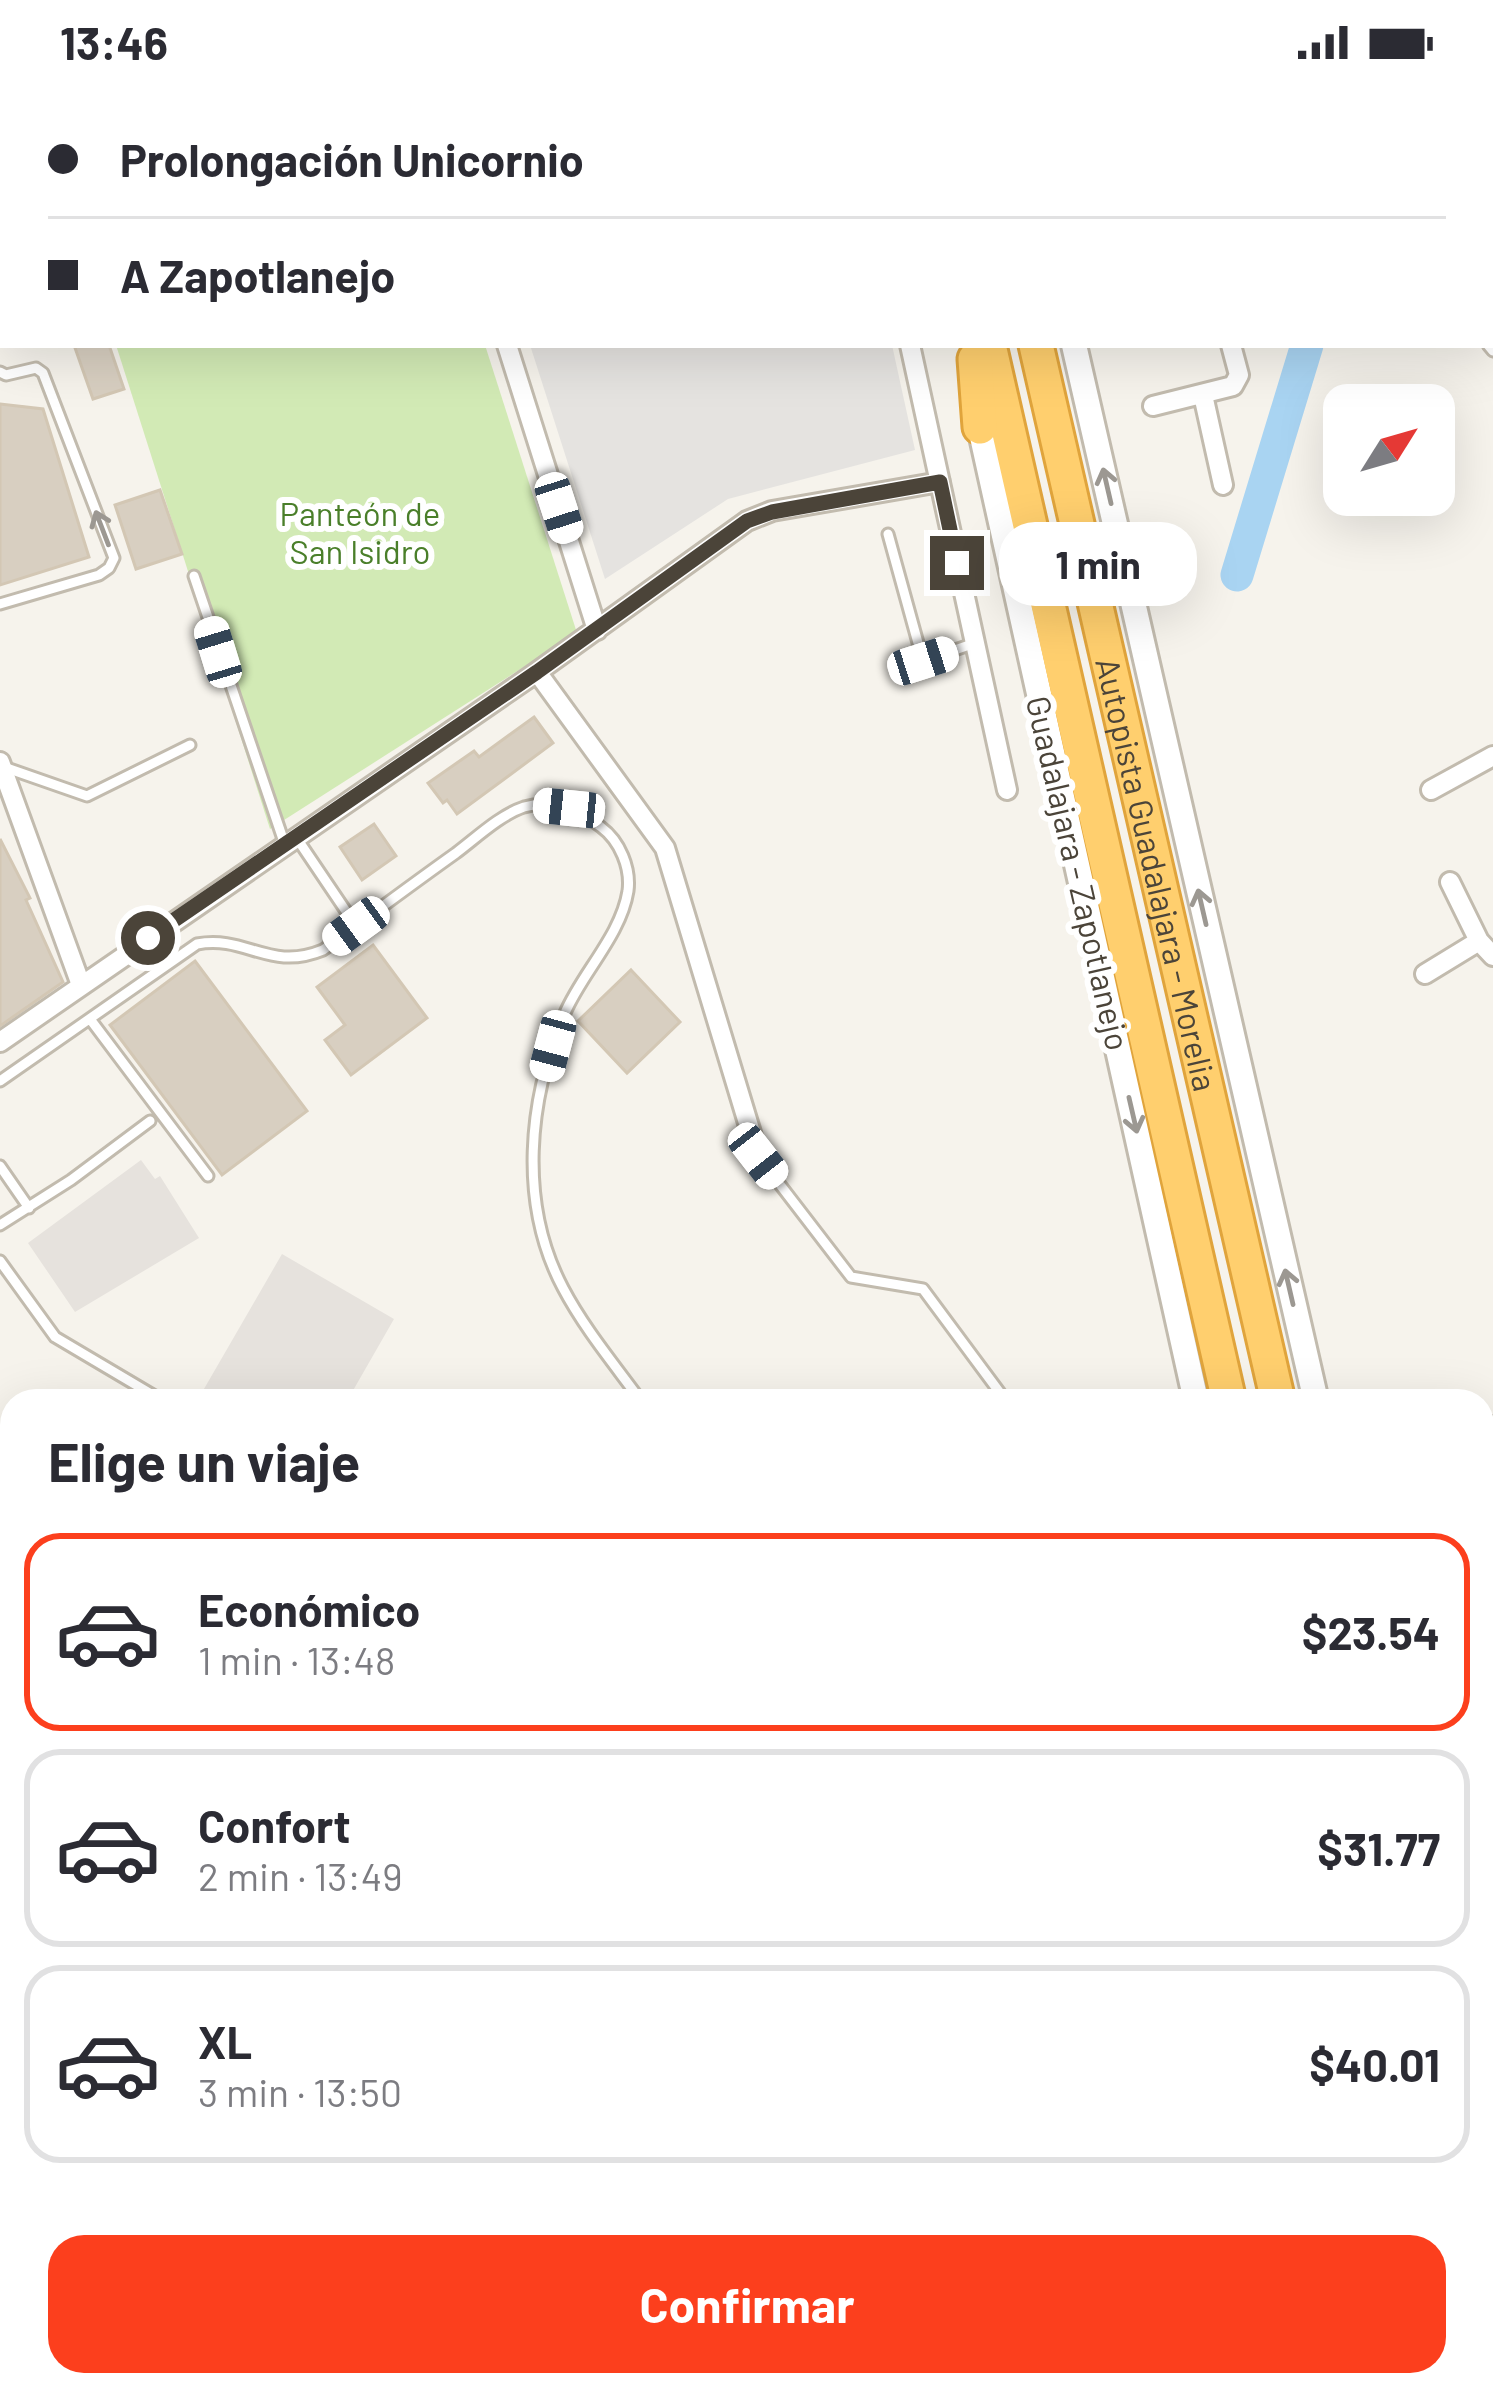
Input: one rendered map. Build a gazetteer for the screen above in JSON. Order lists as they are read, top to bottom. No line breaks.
{"streets":{"highway":["Autopista Guadalajara - Morelia"],"street":["Guadalajara - Zapotlanejo"]},"parks":["Panteón de San Isidro"],"north":"top right","page":{"status":"13:46","banner":["Prolongación Unicornio","A Zapotlanejo"],"bubble":"1 min","heading":"Elige un viaje","list":[{"name":"Económico","note":"1 min · 13:48","value":"$23.54"},{"name":"Confort","note":"2 min · 13:49","value":"$31.77"},{"name":"XL","note":"3 min · 13:50","value":"$40.01"}],"buttons":"Confirmar"}}
